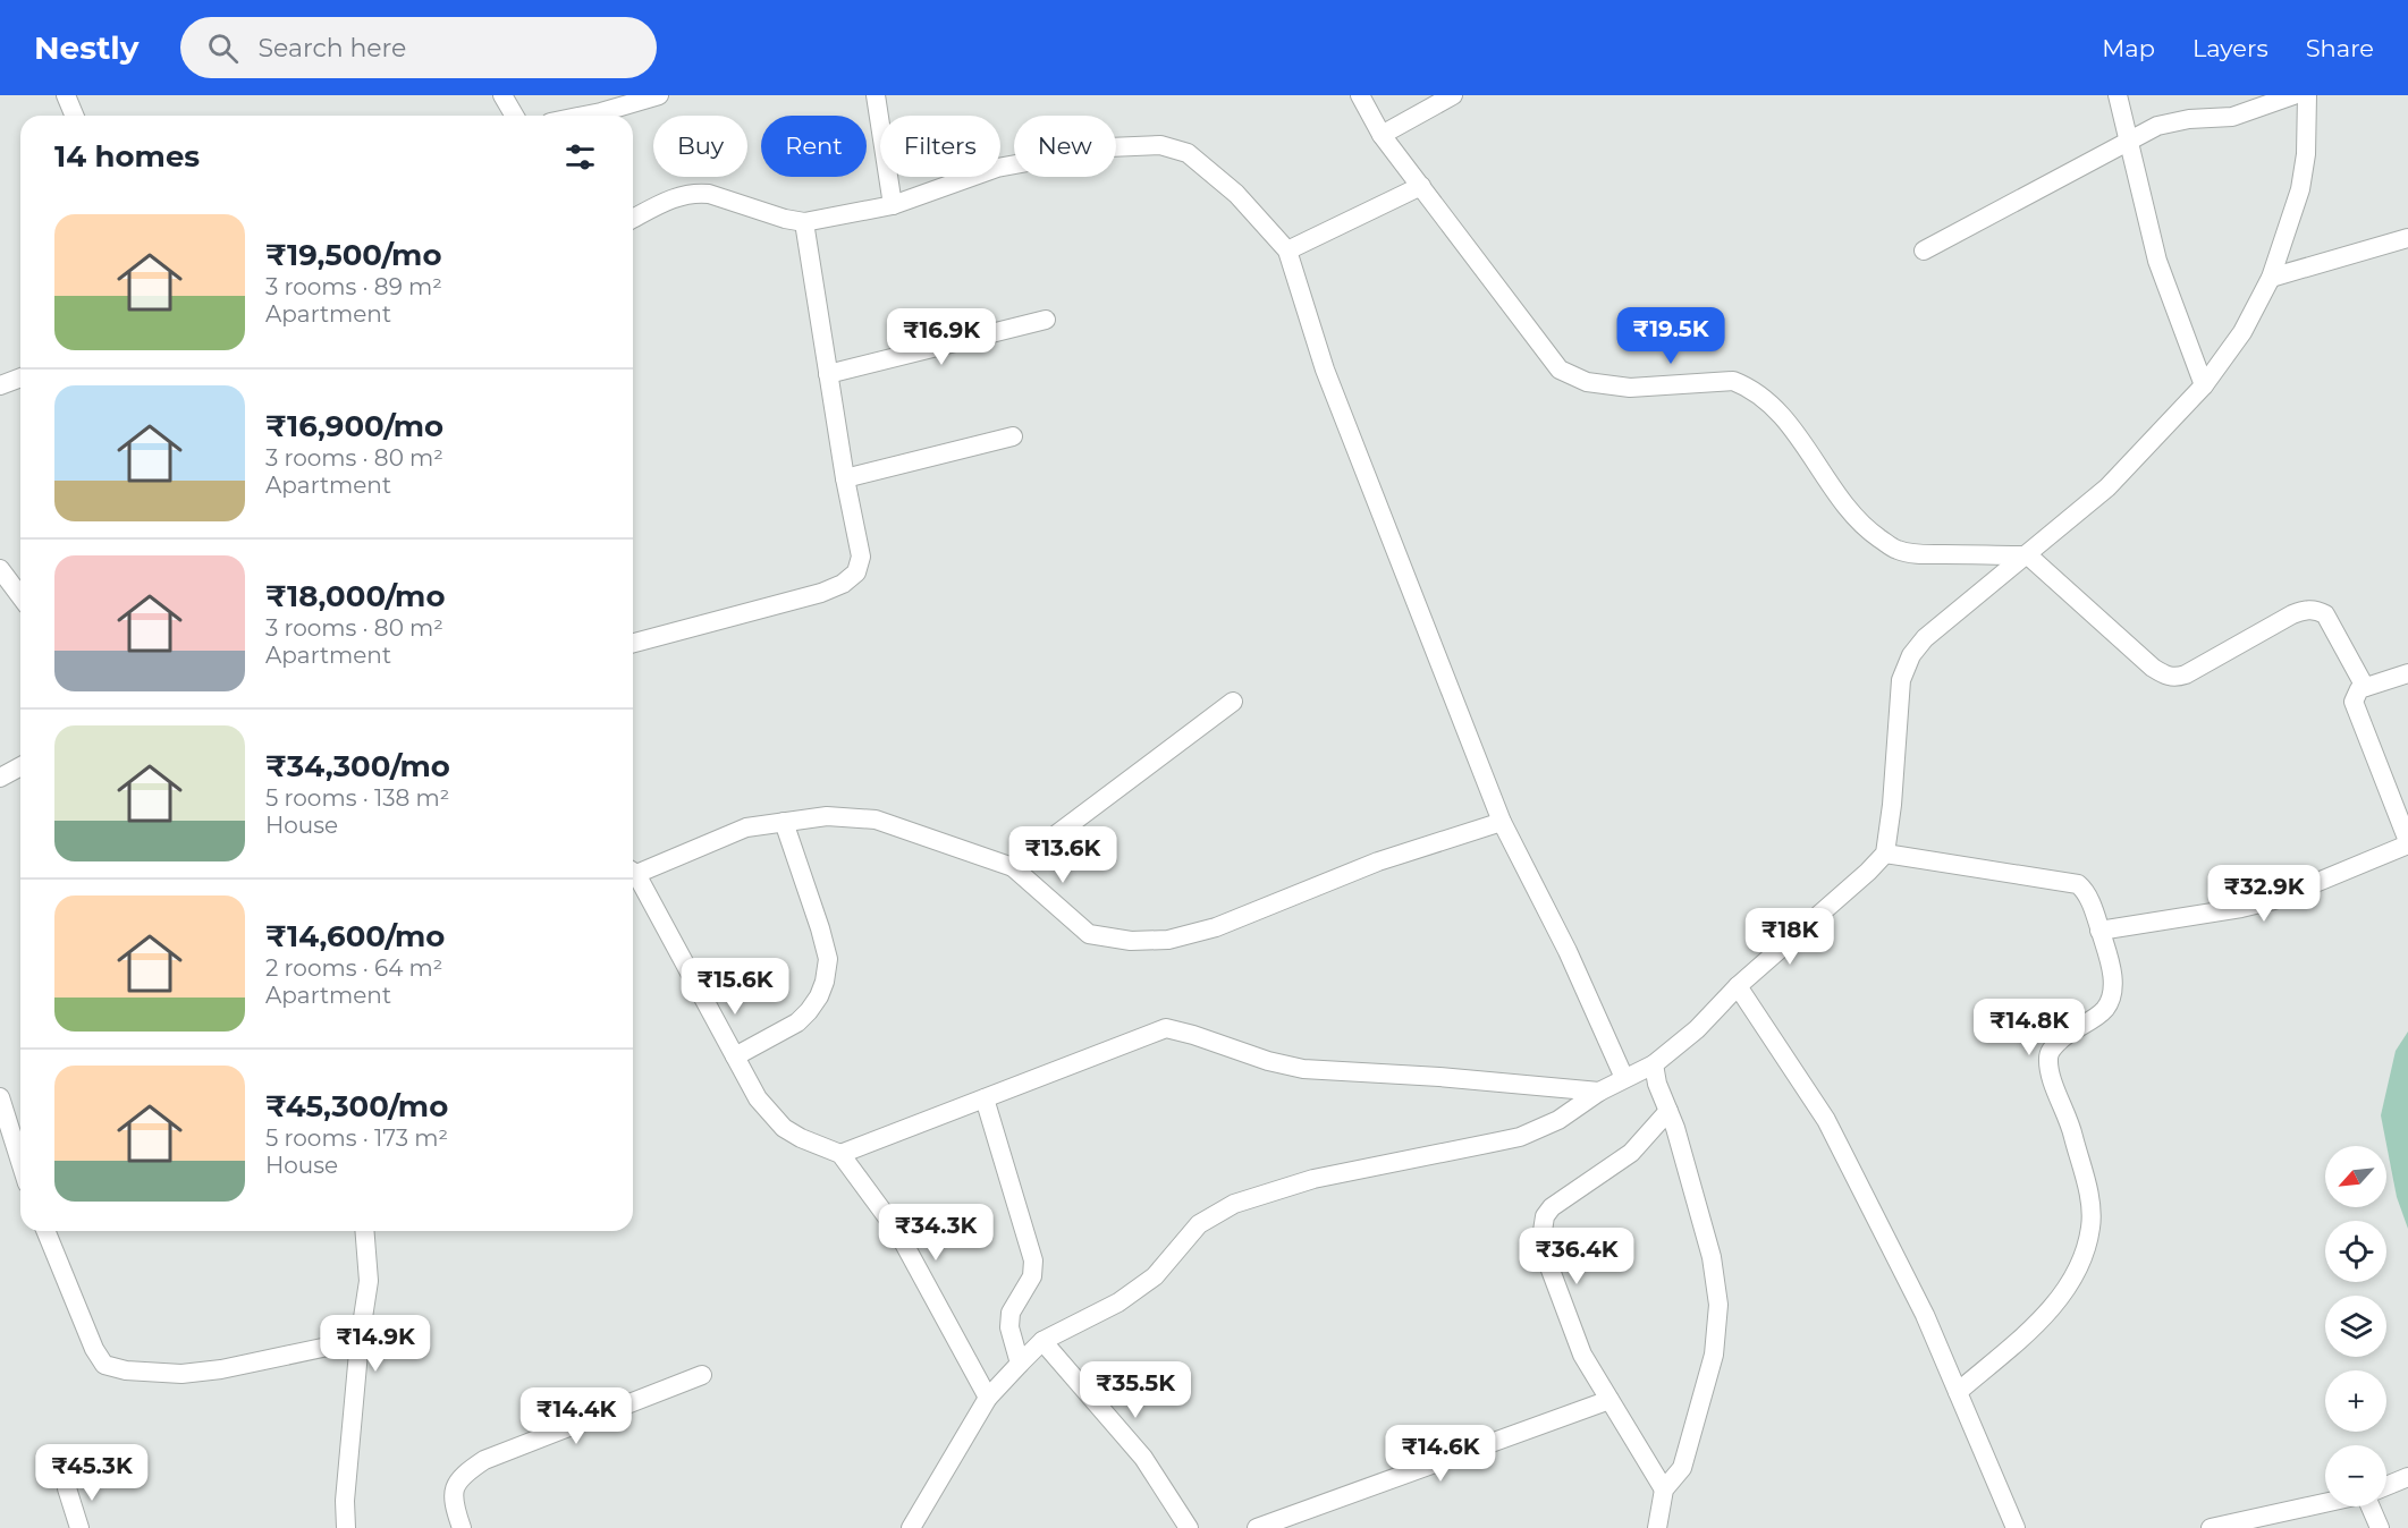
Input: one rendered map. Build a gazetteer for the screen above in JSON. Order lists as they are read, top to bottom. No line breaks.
{"north":"bottom left","page":{"header":"Nestly","search":"Search here","nav":["Map","Layers","Share"],"chip":["Buy","Rent","Filters","New"],"heading":"14 homes","list":[{"name":"₹19,500/mo","note":"3 rooms · 89 m² · Apartment"},{"name":"₹16,900/mo","note":"3 rooms · 80 m² · Apartment"},{"name":"₹18,000/mo","note":"3 rooms · 80 m² · Apartment"},{"name":"₹34,300/mo","note":"5 rooms · 138 m² · House"},{"name":"₹14,600/mo","note":"2 rooms · 64 m² · Apartment"},{"name":"₹45,300/mo","note":"5 rooms · 173 m² · House"}],"price":["₹19.5K","₹16.9K","₹13.6K","₹32.9K","₹18K","₹15.6K","₹14.8K","₹34.3K","₹36.4K","₹14.9K","₹35.5K","₹14.4K","₹14.6K","₹45.3K"],"map_buttons":["+","−"]}}
